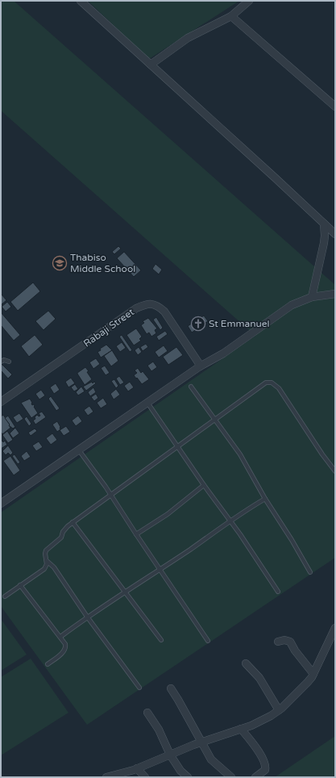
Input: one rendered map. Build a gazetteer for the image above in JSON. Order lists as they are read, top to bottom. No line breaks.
{"streets":{"street":["Rabaji Street"]},"places":{"school or university":["Thabiso Middle School"],"church":["St Emmanuel"]}}
